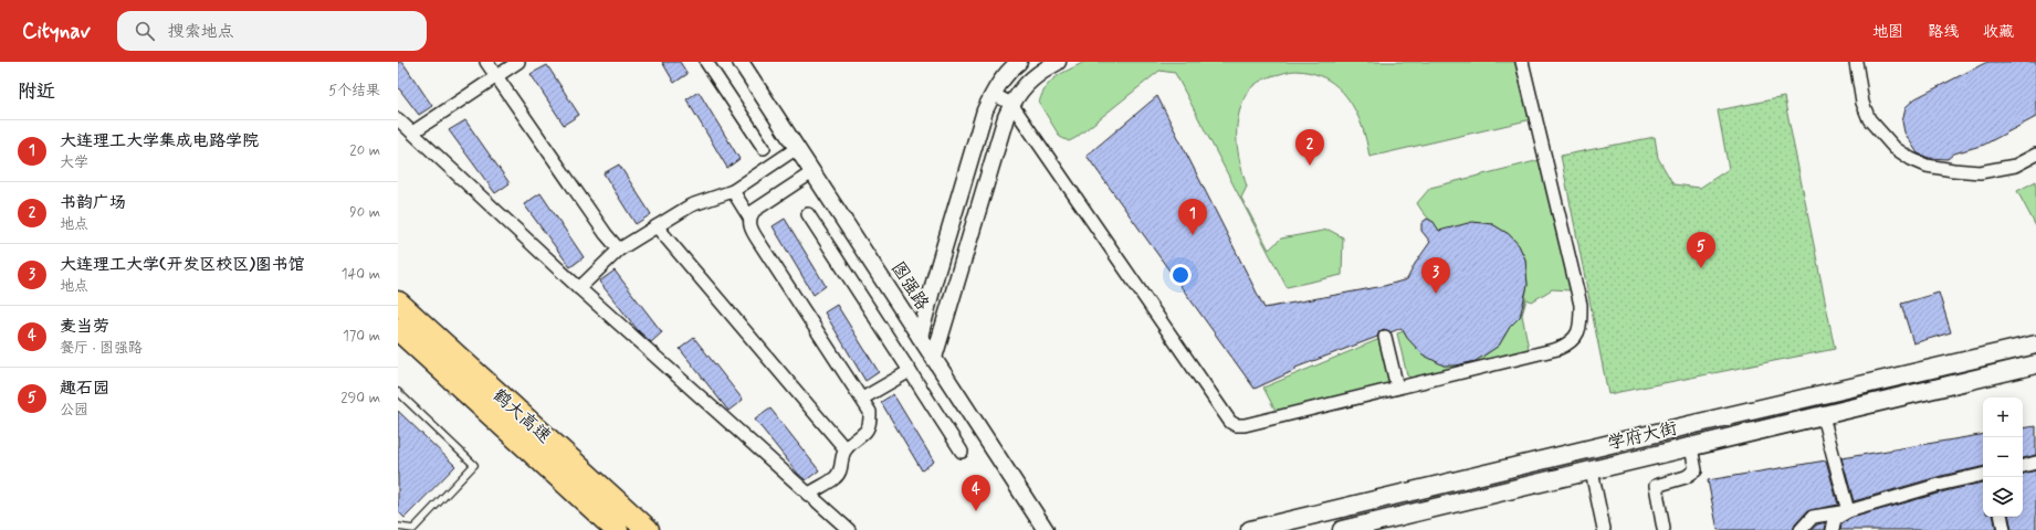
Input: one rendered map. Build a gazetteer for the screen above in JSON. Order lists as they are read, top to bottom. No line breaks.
{"streets":{"highway":["鹤大高速"],"main road":["学府大街"],"street":["图强路"]},"page":{"header":"Citynav","search":"搜索地点","nav":["地图","路线","收藏"],"heading":["附近","5个结果"],"list":[{"mark":"1","name":"大连理工大学集成电路学院","note":"大学","value":"20 m"},{"mark":"2","name":"书韵广场","note":"地点","value":"90 m"},{"mark":"3","name":"大连理工大学(开发区校区)图书馆","note":"地点","value":"140 m"},{"mark":"4","name":"麦当劳","note":"餐厅 · 图强路","value":"170 m"},{"mark":"5","name":"趣石园","note":"公园","value":"290 m"}],"pins":["2","1","5","3","4"],"map_buttons":["+","−"]}}
